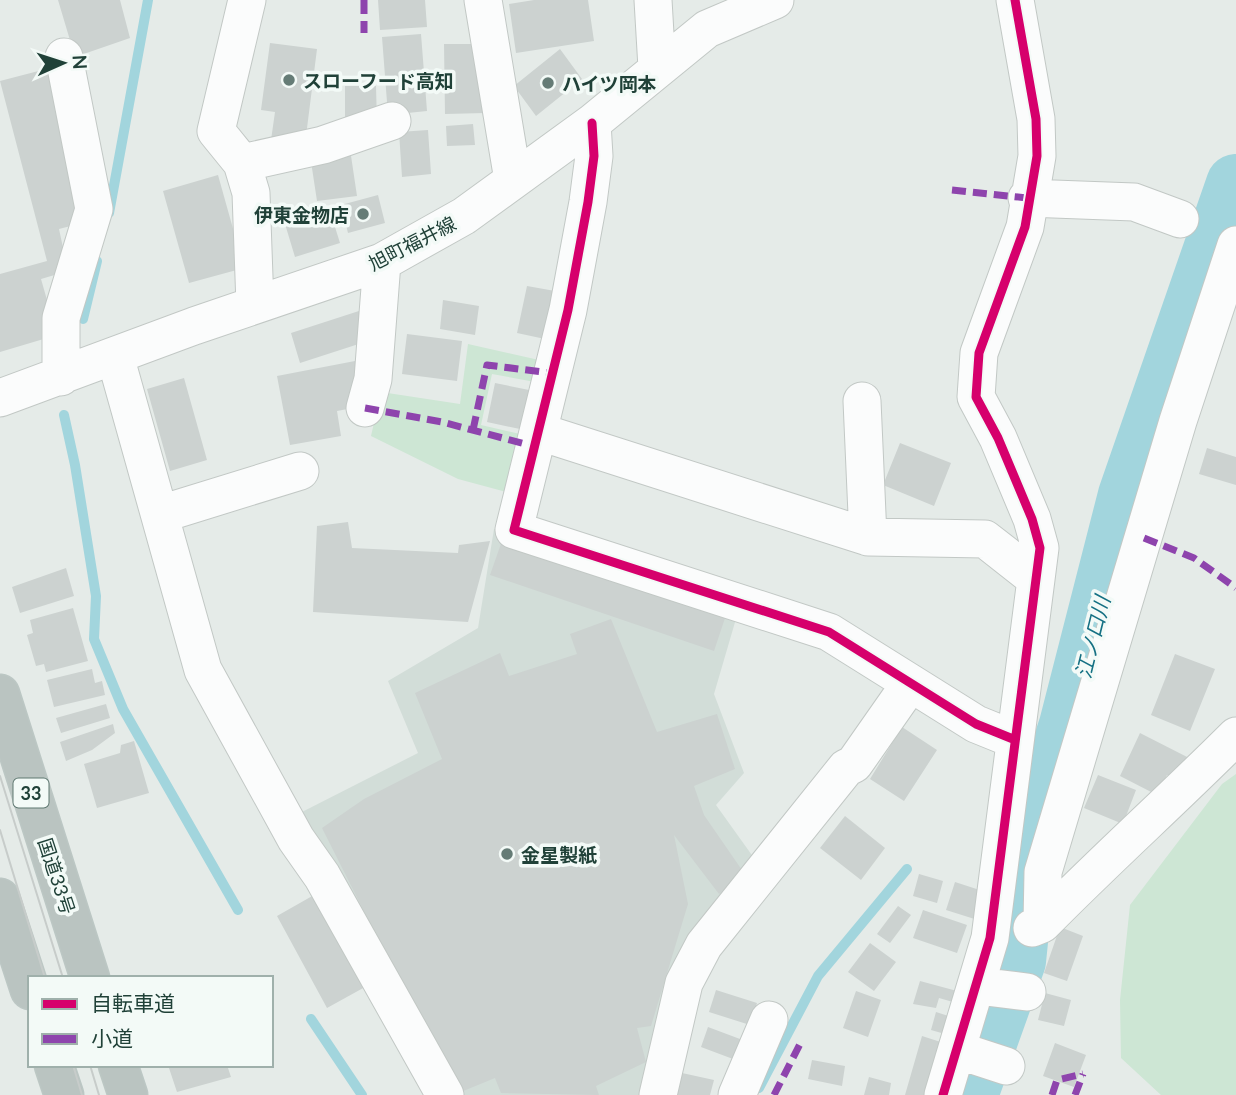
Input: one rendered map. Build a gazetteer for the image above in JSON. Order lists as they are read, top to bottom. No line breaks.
{"streets":{"highway":["33","国道33号"],"street":["旭町福井線"]},"water":["江ノ口川"],"places":["スローフード高知","ハイツ岡本","伊東金物店","金星製紙"],"legend":["自転車道","小道"],"north":"right"}
